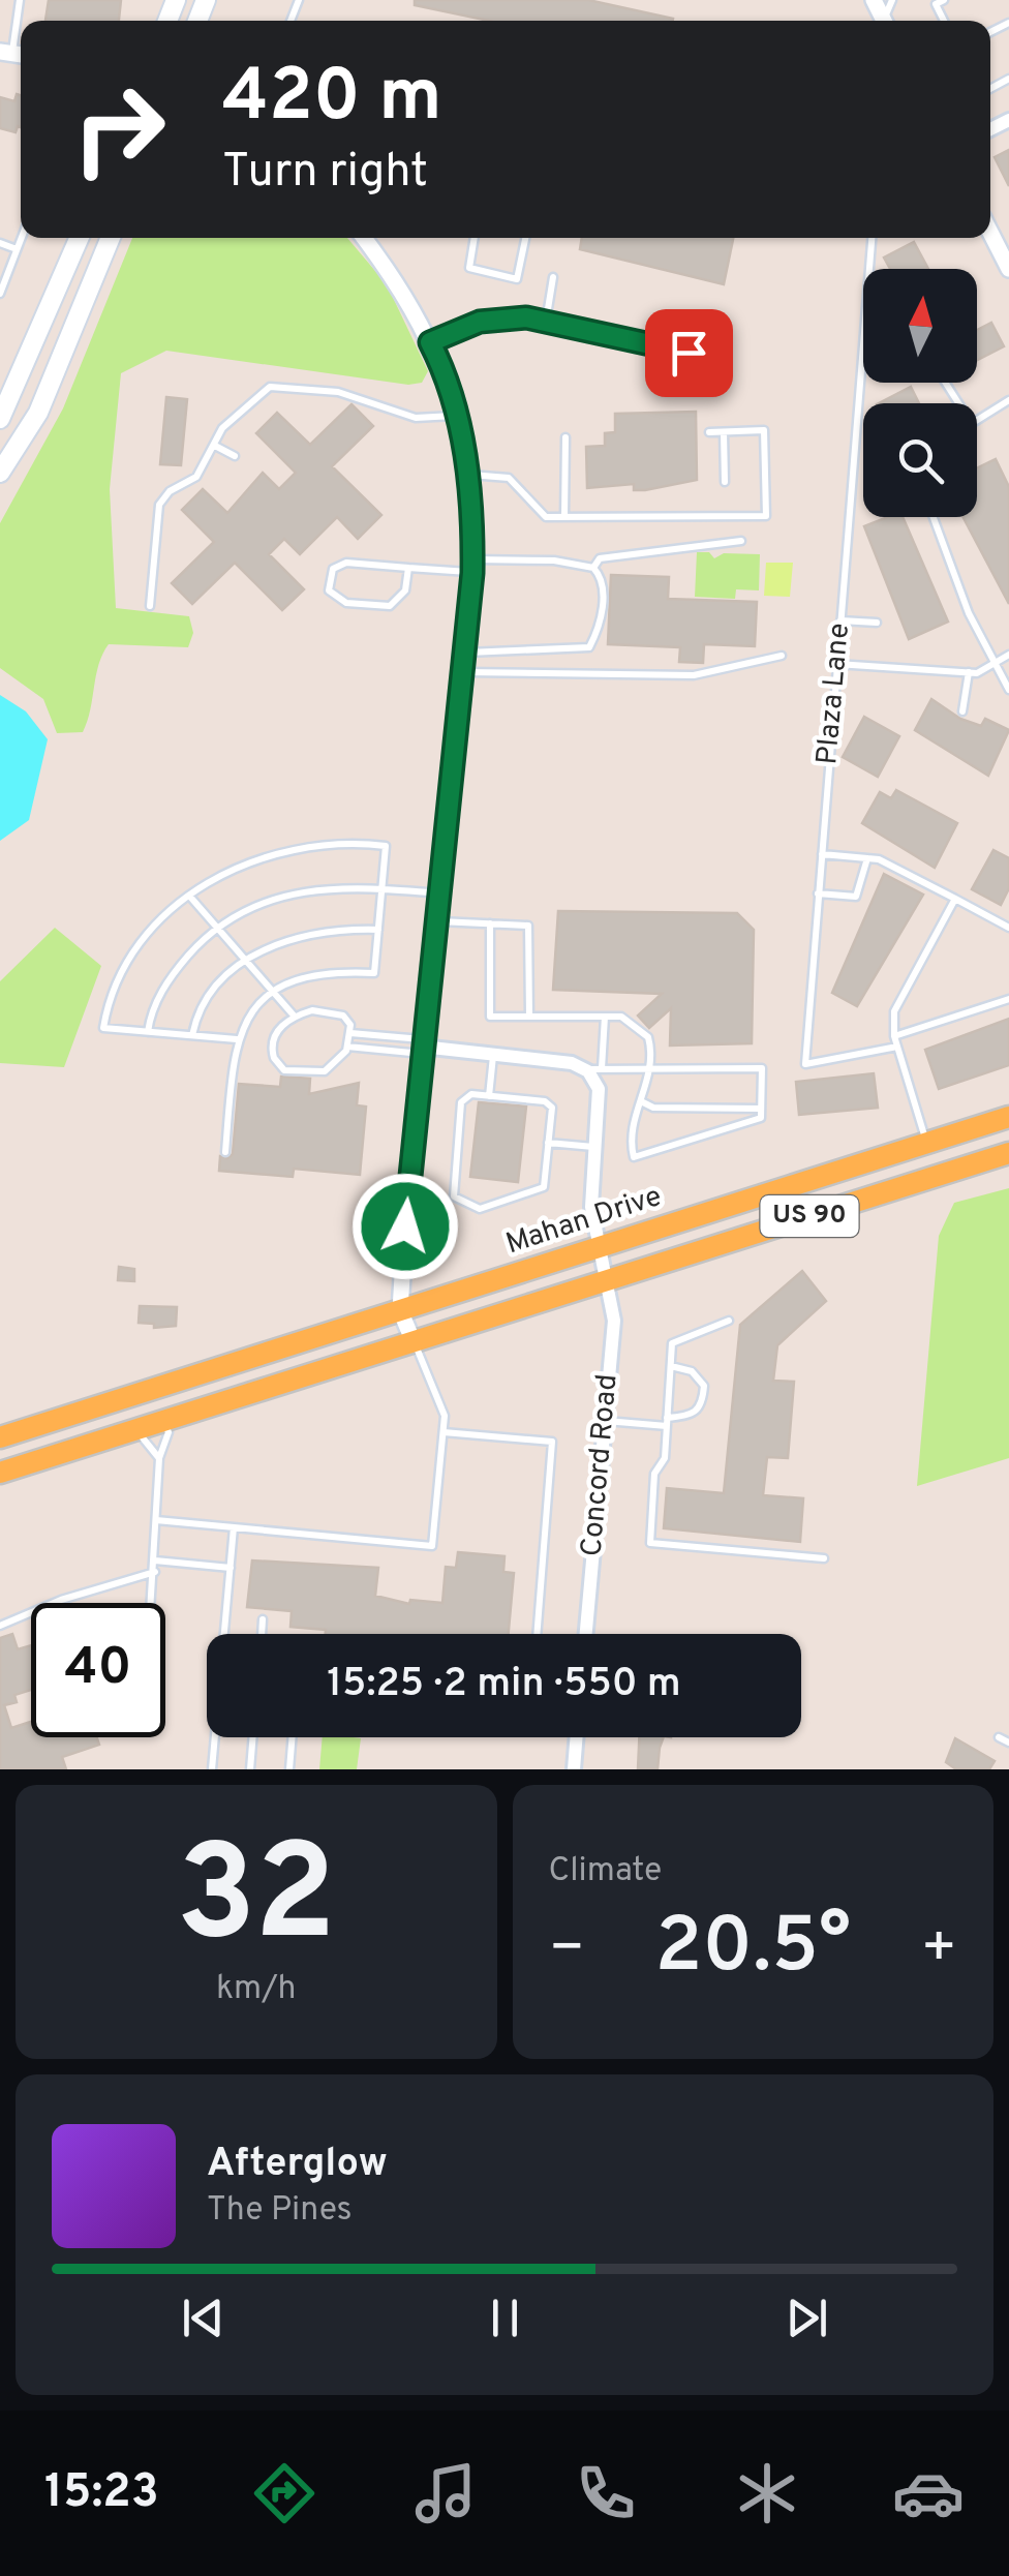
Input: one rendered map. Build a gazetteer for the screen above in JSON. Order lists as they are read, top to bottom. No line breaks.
{"streets":{"main road":["US 90","Mahan Drive"],"street":["Concord Road"],"lane":["Plaza Lane"]},"crossings":[["US 90","Concord Road"],["Mahan Drive","Concord Road"]],"north":"top","page":{"turn":["420 m","Turn right"],"limit":"40","trip":"15:25 · 2 min · 550 m","tile":[["32","km/h"],"Climate"],"heat":["−","20.5°","+"],"song":["Afterglow","The Pines"],"tabs":"15:23"}}
